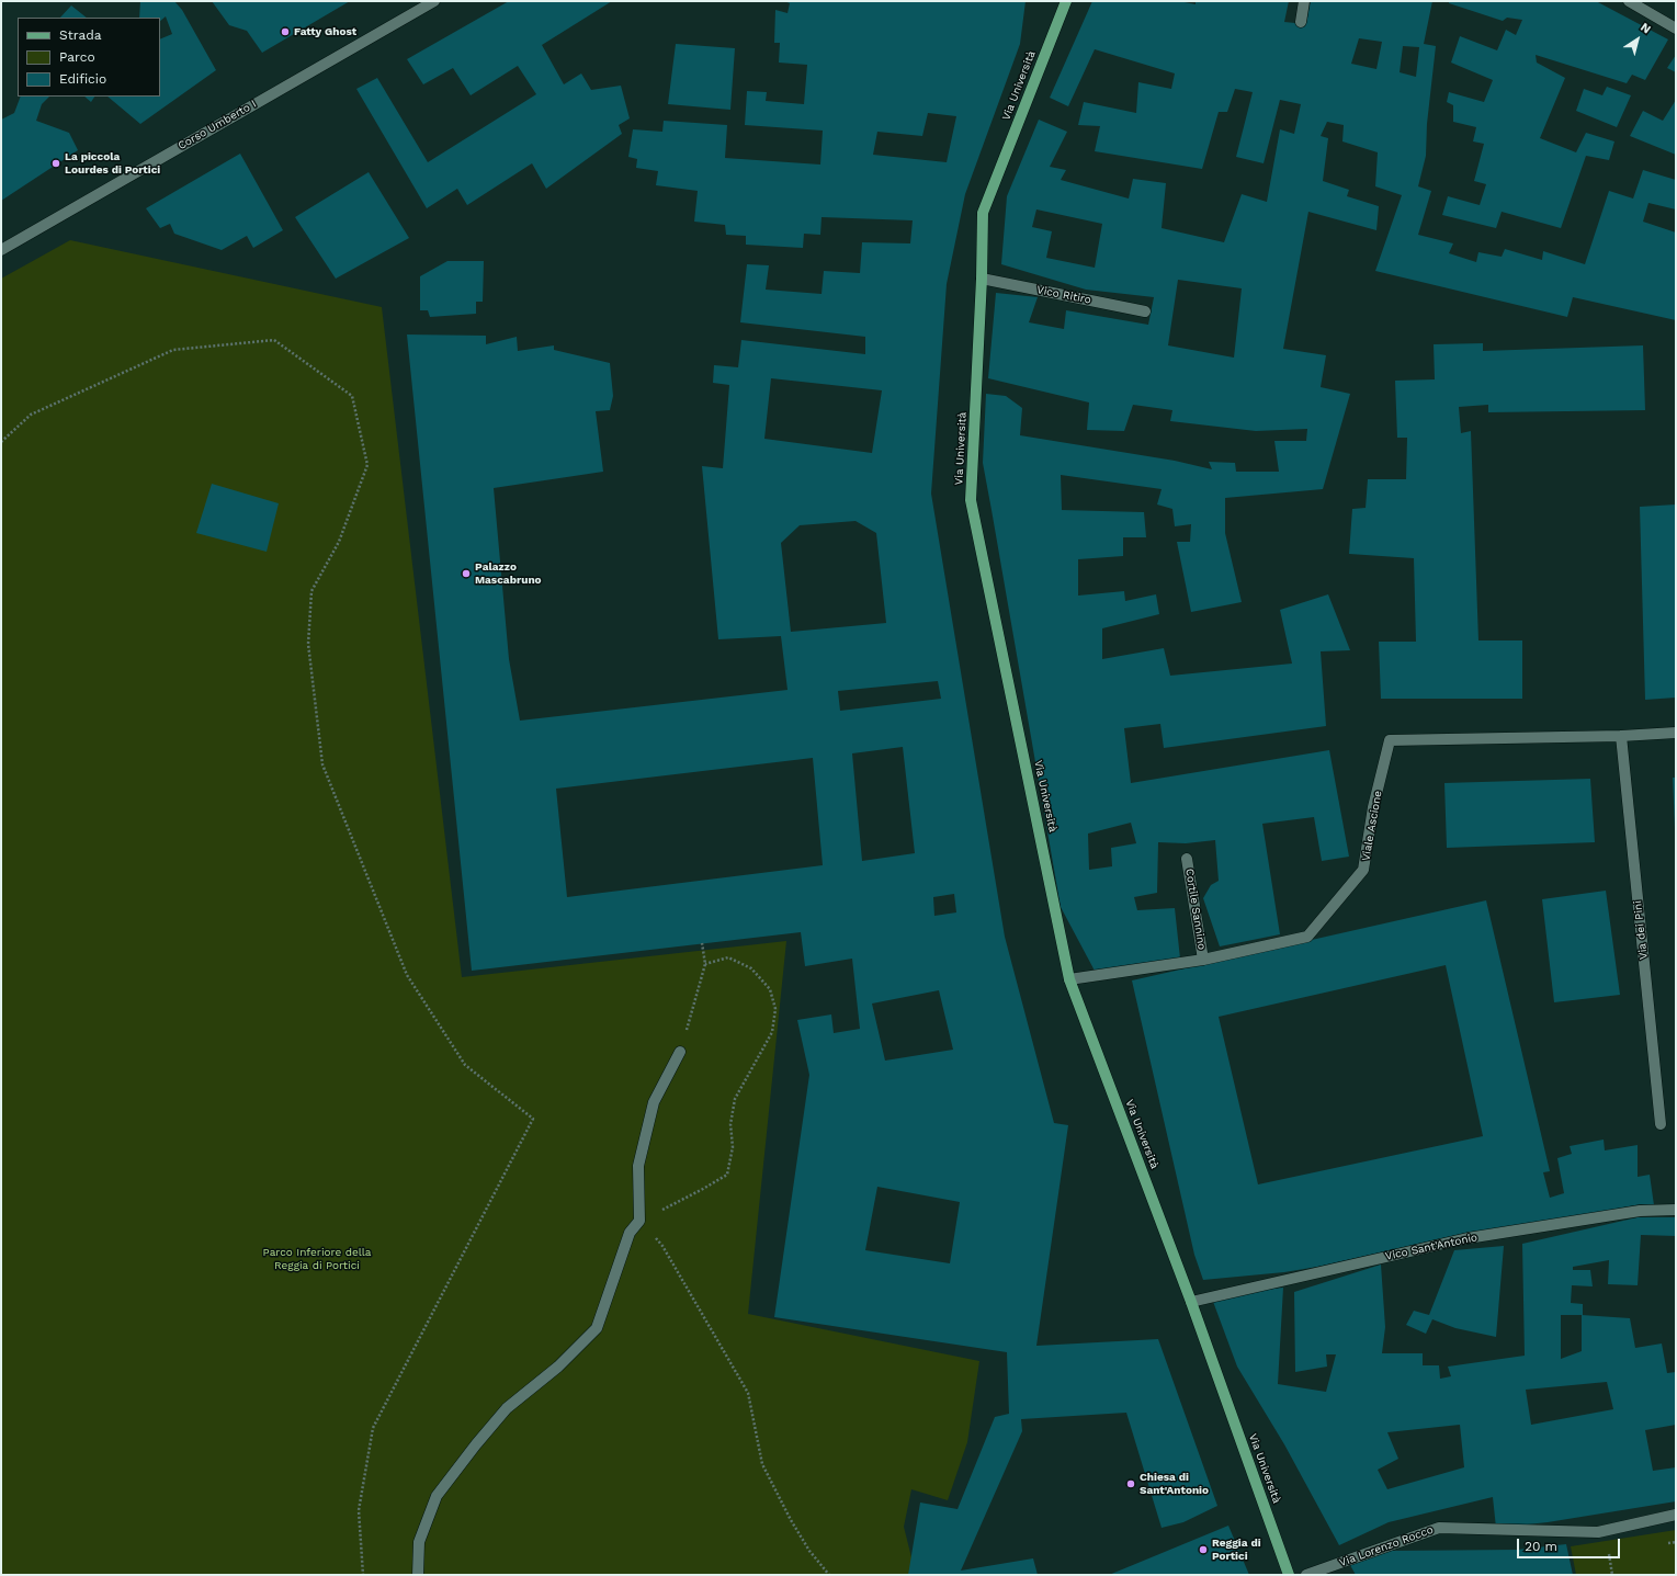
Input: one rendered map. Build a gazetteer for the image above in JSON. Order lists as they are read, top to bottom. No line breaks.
{"streets":{"main road":["Via Università"],"street":["Corso Umberto I","Vico Ritiro","Viale Ascione","Cortile Sannino","Via dei Pini","Vico Sant'Antonio","Via Lorenzo Rocco"]},"crossings":[["Via Università","Vico Ritiro"],["Via Università","Viale Ascione"],["Via Università","Vico Sant'Antonio"],["Viale Ascione","Cortile Sannino"],["Viale Ascione","Via dei Pini"]],"parks":["Parco Inferiore della Reggia di Portici"],"places":["Fatty Ghost","La piccola Lourdes di Portici","Palazzo Mascabruno","Chiesa di Sant'Antonio","Reggia di Portici"],"legend":["Strada","Parco","Edificio"],"scale_bar":"20 m","north":"top right"}
